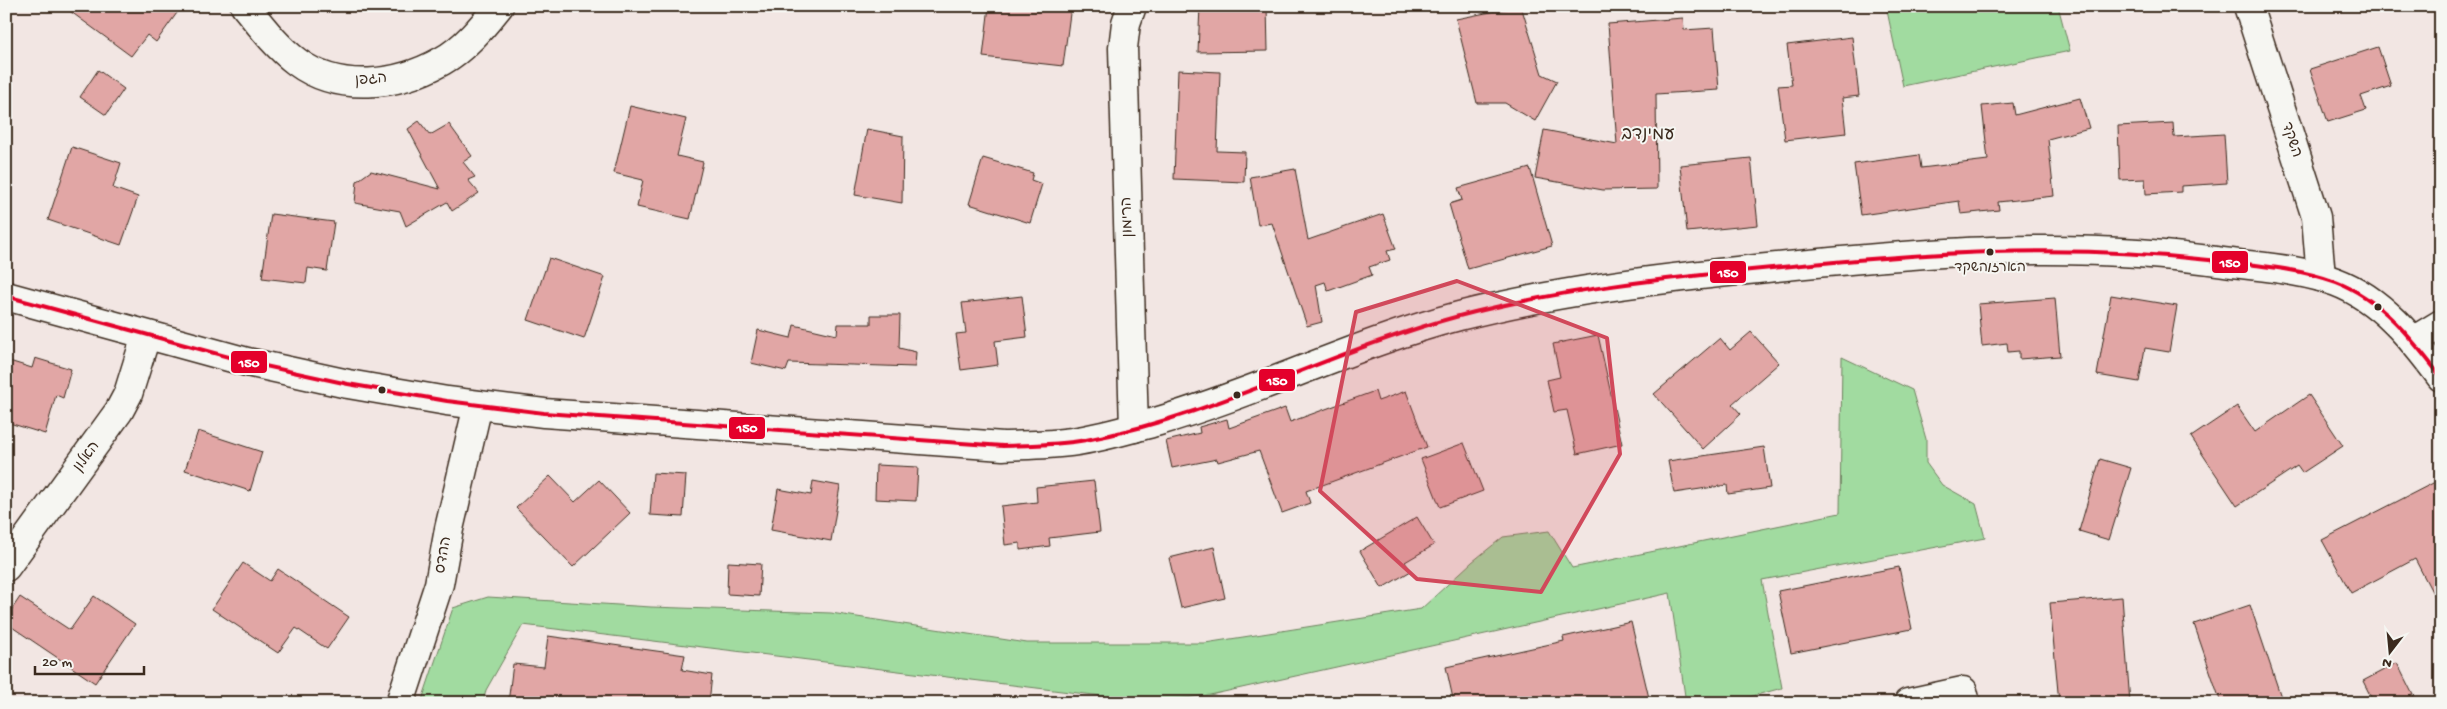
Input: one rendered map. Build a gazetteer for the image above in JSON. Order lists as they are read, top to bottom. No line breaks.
{"streets":{"street":["הגפן","השקד","הרימון","האלון","ההדס"]},"districts":["עמינדב"],"places":["הארז/השקד"],"lines":["transit line 150"],"scale_bar":"20 m","north":"bottom"}
